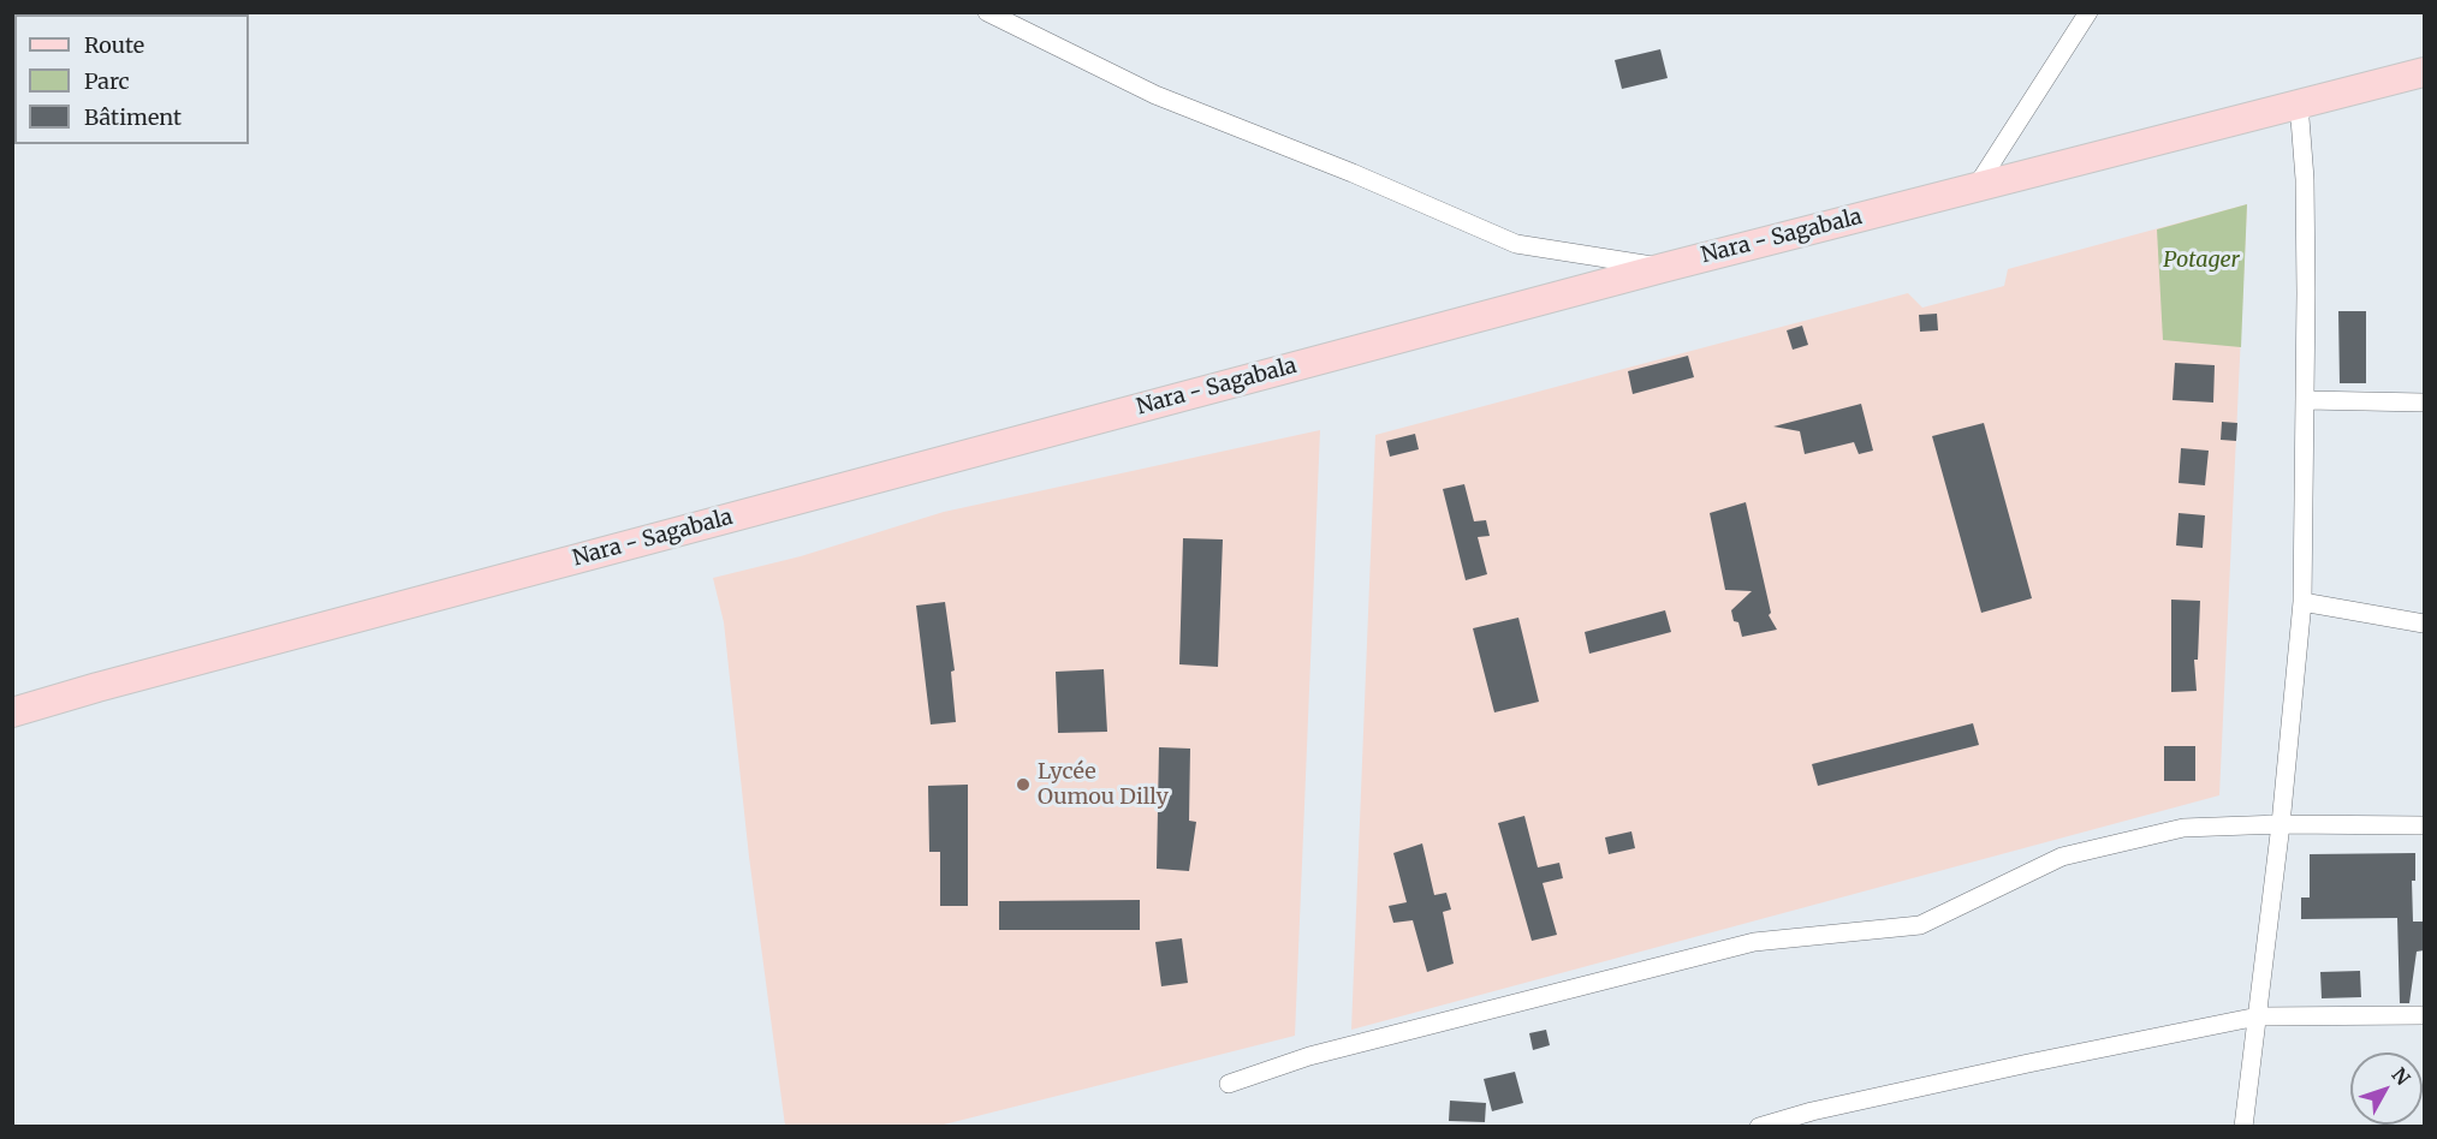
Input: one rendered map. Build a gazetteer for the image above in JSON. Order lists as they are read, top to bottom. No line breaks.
{"streets":{"main road":["Nara - Sagabala"]},"parks":["Potager"],"places":["Lycée Oumou Dilly"],"legend":["Route","Parc","Bâtiment"],"north":"top right"}
